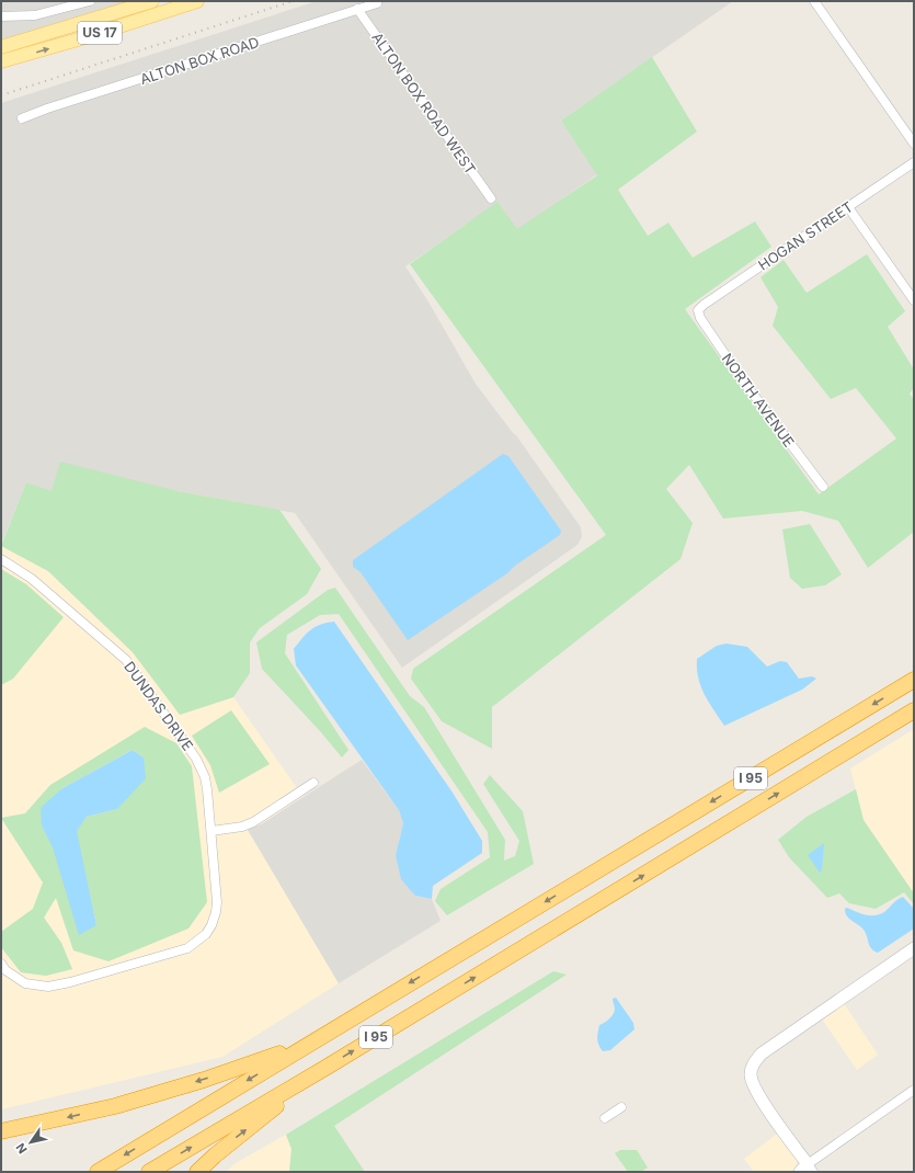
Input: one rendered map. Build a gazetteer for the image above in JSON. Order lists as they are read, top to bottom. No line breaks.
{"streets":{"highway":["I 95"],"main road":["US 17"],"street":["ALTON BOX ROAD","ALTON BOX ROAD WEST","HOGAN STREET","NORTH AVENUE","DUNDAS DRIVE"]},"crossings":[["ALTON BOX ROAD","ALTON BOX ROAD WEST"],["HOGAN STREET","NORTH AVENUE"]],"north":"bottom left"}
